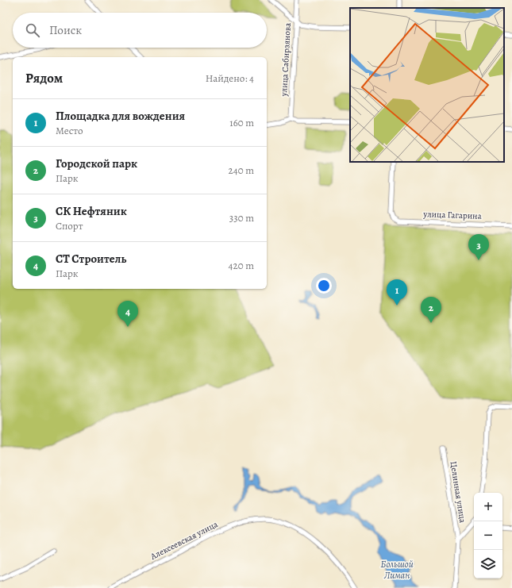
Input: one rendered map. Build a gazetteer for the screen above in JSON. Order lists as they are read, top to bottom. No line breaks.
{"streets":{"street":["улица Сабирзянова","улица Гагарина","Целинная улица","Алексеевская улица"]},"water":["Большой Лиман"],"page":{"search":"Поиск","heading":["Рядом","Найдено: 4"],"list":[{"mark":"1","name":"Площадка для вождения","note":"Место","value":"160 m"},{"mark":"2","name":"Городской парк","note":"Парк","value":"240 m"},{"mark":"3","name":"СК Нефтяник","note":"Спорт","value":"330 m"},{"mark":"4","name":"СТ Строитель","note":"Парк","value":"420 m"}],"pins":["3","1","2","4"],"map_buttons":["+","−"]}}
